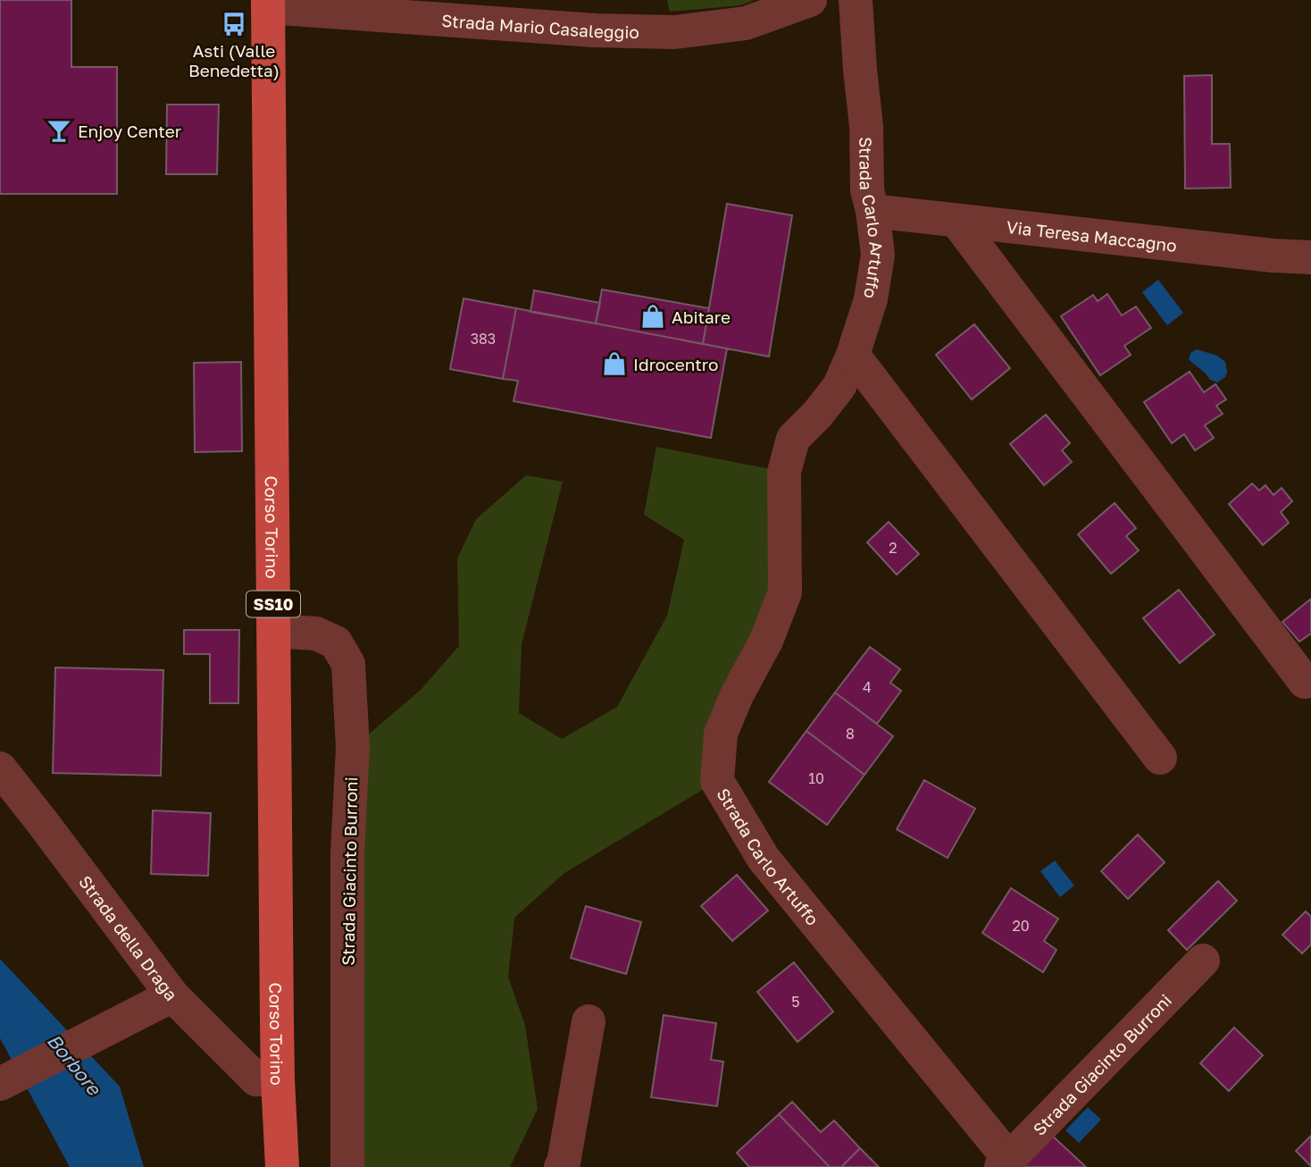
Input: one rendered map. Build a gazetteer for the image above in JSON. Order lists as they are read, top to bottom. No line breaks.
{"streets":{"main road":["Corso Torino","SS10"],"street":["Strada Mario Casaleggio","Strada Carlo Artuffo","Via Teresa Maccagno","Strada Giacinto Burroni","Strada della Draga"]},"crossings":[["Strada Mario Casaleggio","Corso Torino"],["Strada Carlo Artuffo","Via Teresa Maccagno"],["Strada Carlo Artuffo","Strada Giacinto Burroni"],["Corso Torino","Strada Giacinto Burroni"],["Corso Torino","Strada della Draga"]],"water":["Borbore"],"places":{"bus stop":["Asti (Valle Benedetta)"],"bar":["Enjoy Center"],"shop":["Abitare","Idrocentro"]},"house_numbers":["383","2","4","8","10","20","5"]}
